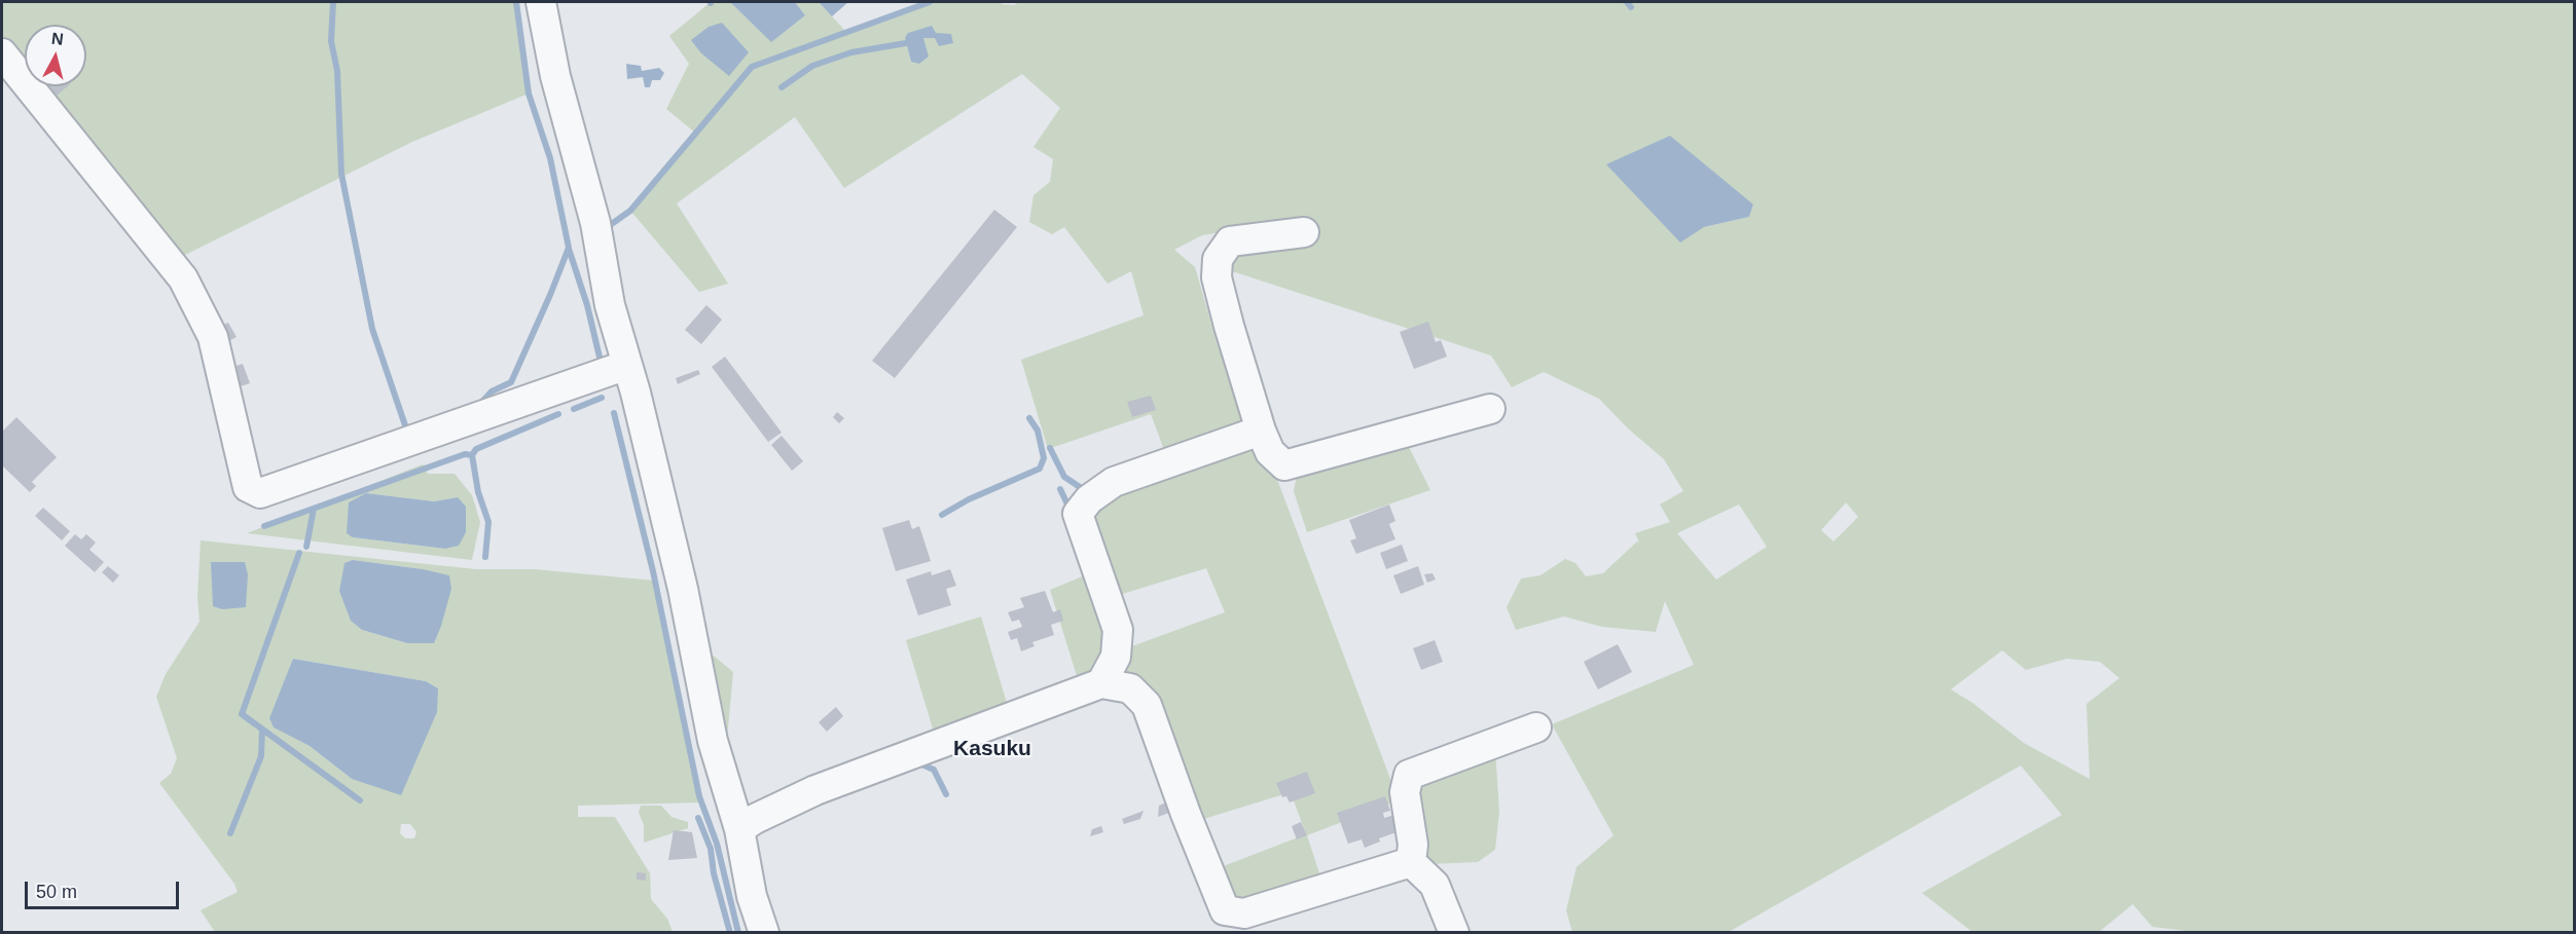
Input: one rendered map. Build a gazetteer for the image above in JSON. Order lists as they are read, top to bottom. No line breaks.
{"districts":["Kasuku"],"scale_bar":"50 m","north":"top"}
